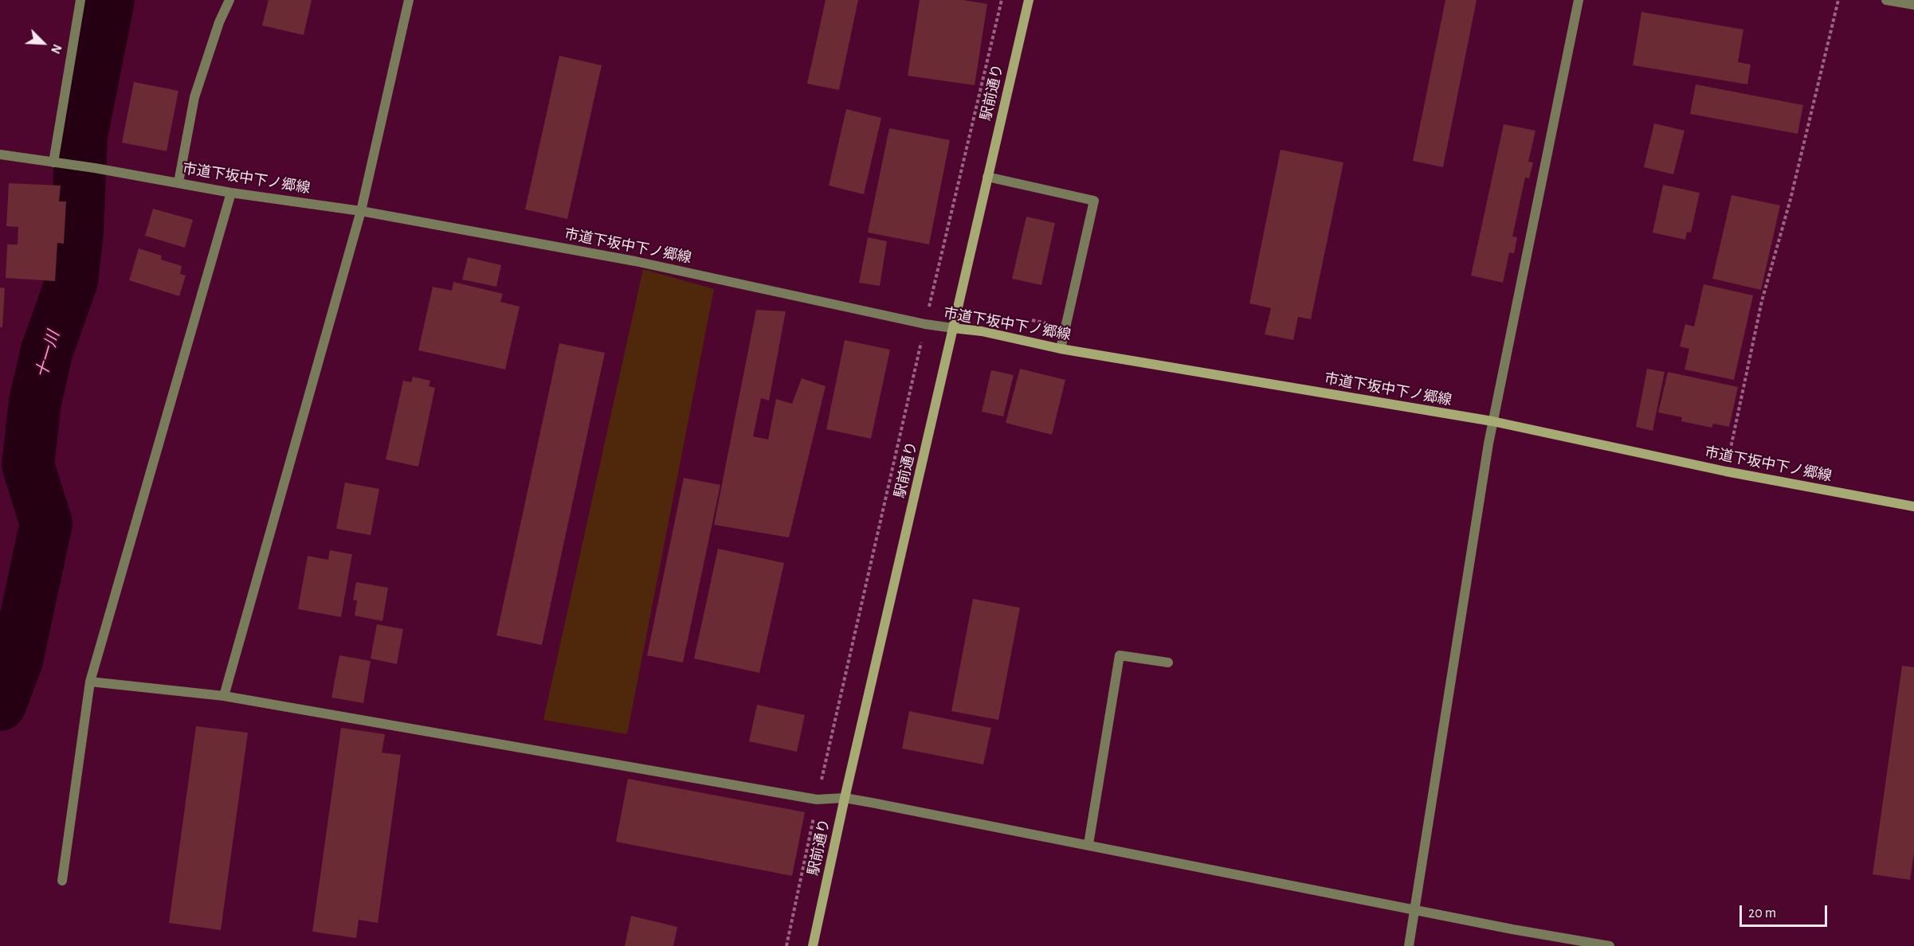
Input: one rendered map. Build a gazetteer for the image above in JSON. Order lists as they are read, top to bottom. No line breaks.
{"streets":{"main road":["駅前通り","市道下坂中下ノ郷線"]},"crossings":[["駅前通り","市道下坂中下ノ郷線"]],"water":["十一川"],"scale_bar":"20 m","north":"bottom right"}
